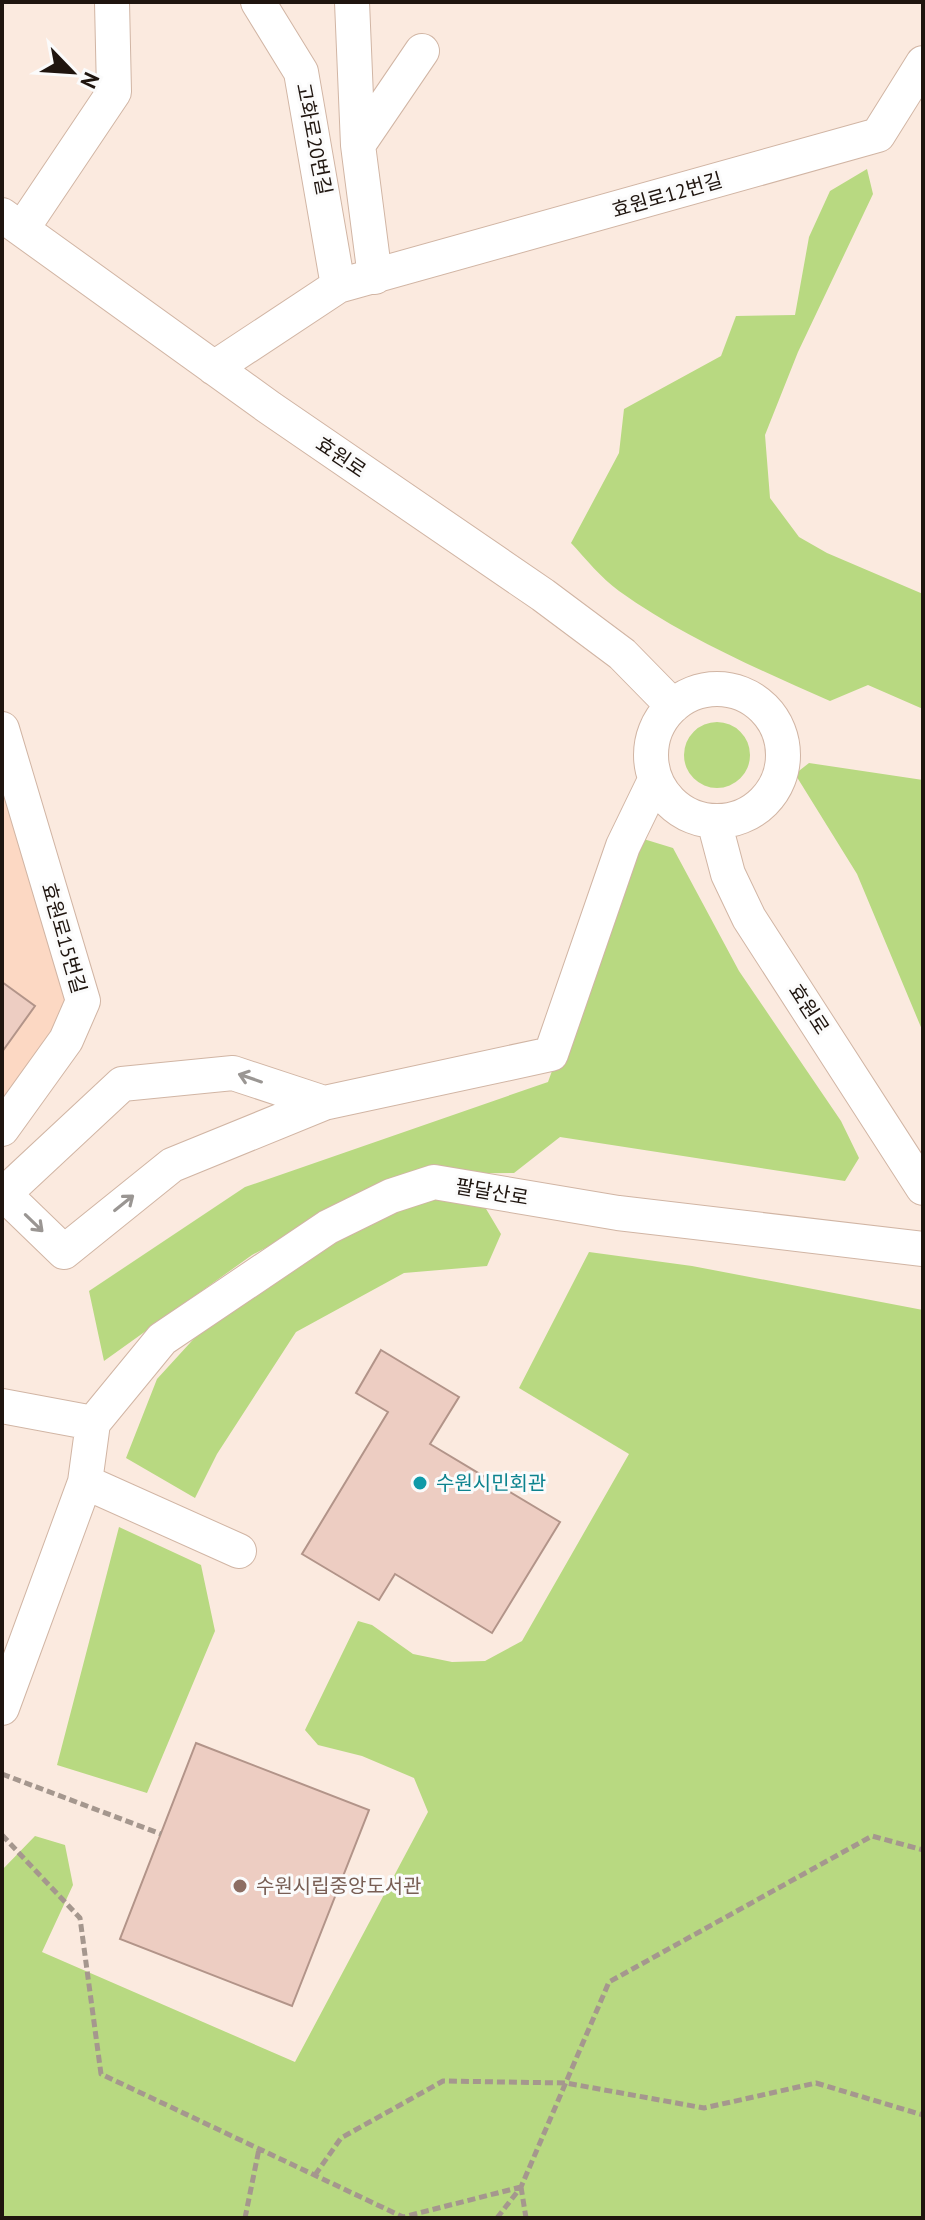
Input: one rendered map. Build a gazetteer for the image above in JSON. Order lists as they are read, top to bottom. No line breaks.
{"streets":{"street":["고화로20번길","효원로12번길","효원로","효원로15번길","팔달산로"]},"crossings":[["고화로20번길","효원로12번길"],["효원로12번길","효원로"]],"places":["수원시민회관","수원시립중앙도서관"],"north":"bottom right"}
